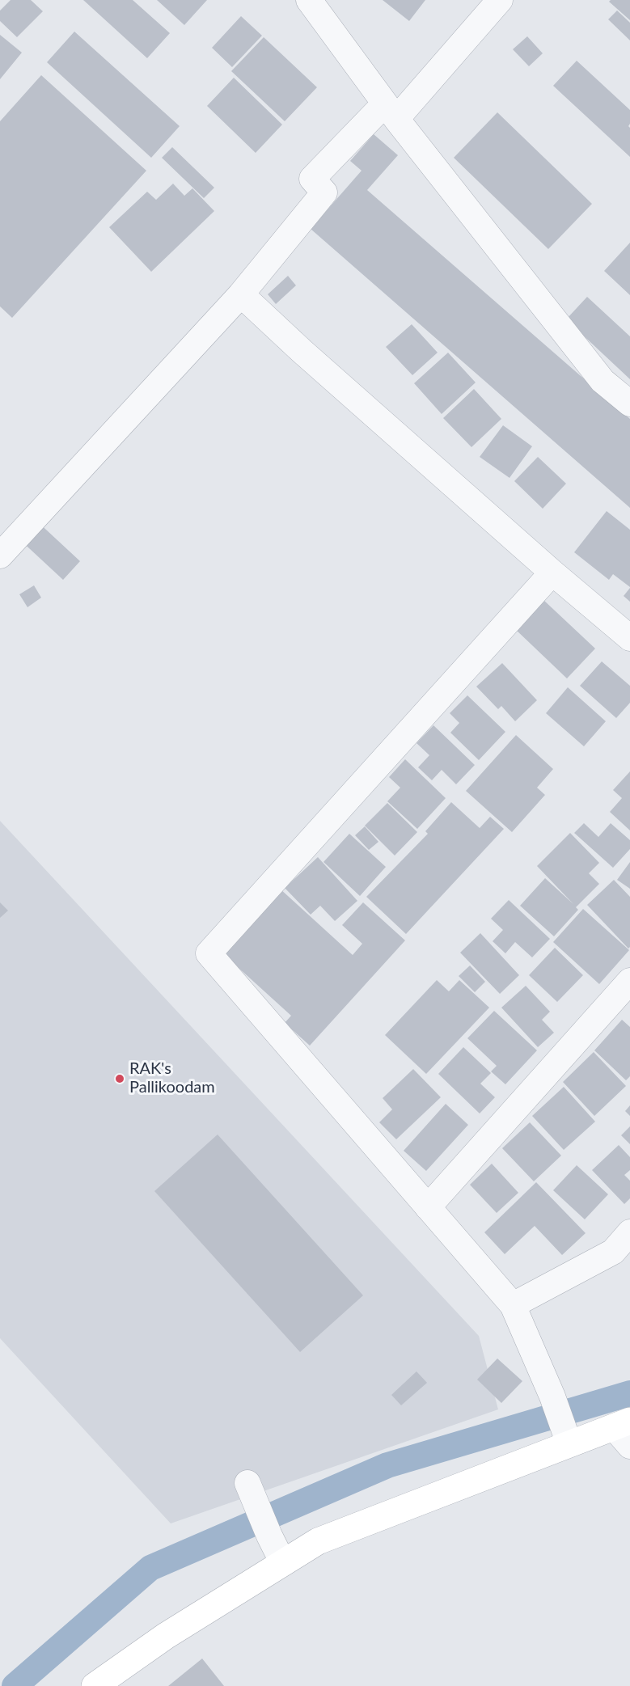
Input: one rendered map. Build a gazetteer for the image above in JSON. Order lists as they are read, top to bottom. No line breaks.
{"places":["RAK's Pallikoodam"]}
